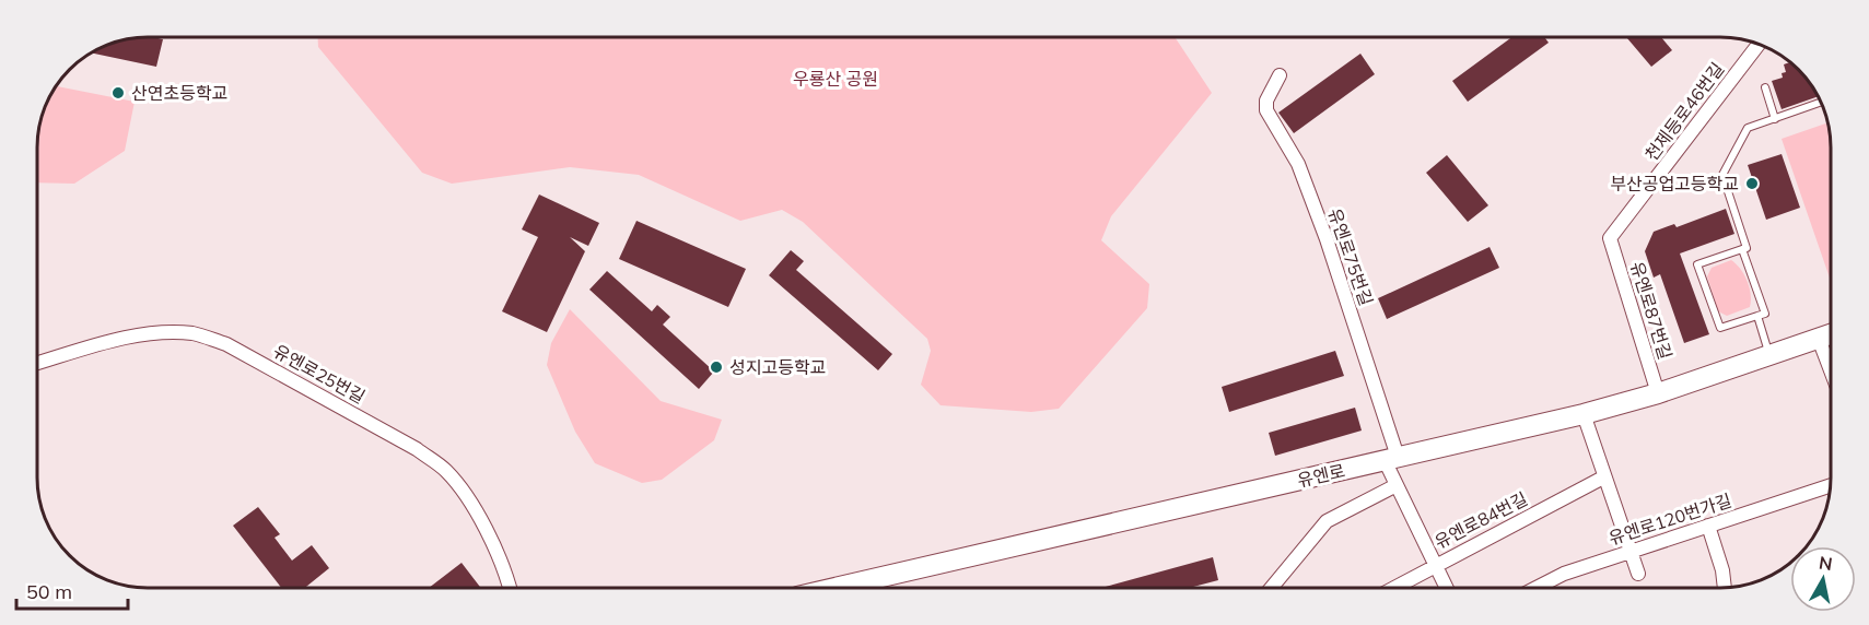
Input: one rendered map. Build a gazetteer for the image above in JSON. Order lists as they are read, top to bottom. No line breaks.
{"streets":{"main road":["유엔로"],"street":["천제등로46번길","유엔로75번길","유엔로87번길","유엔로25번길","유엔로120번가길","유엔로84번길"]},"crossings":[["천제등로46번길","유엔로87번길"],["유엔로75번길","유엔로"],["유엔로87번길","유엔로"]],"parks":["우룡산 공원"],"places":["산연초등학교","부산공업고등학교","성지고등학교"],"scale_bar":"50 m","north":"top"}
